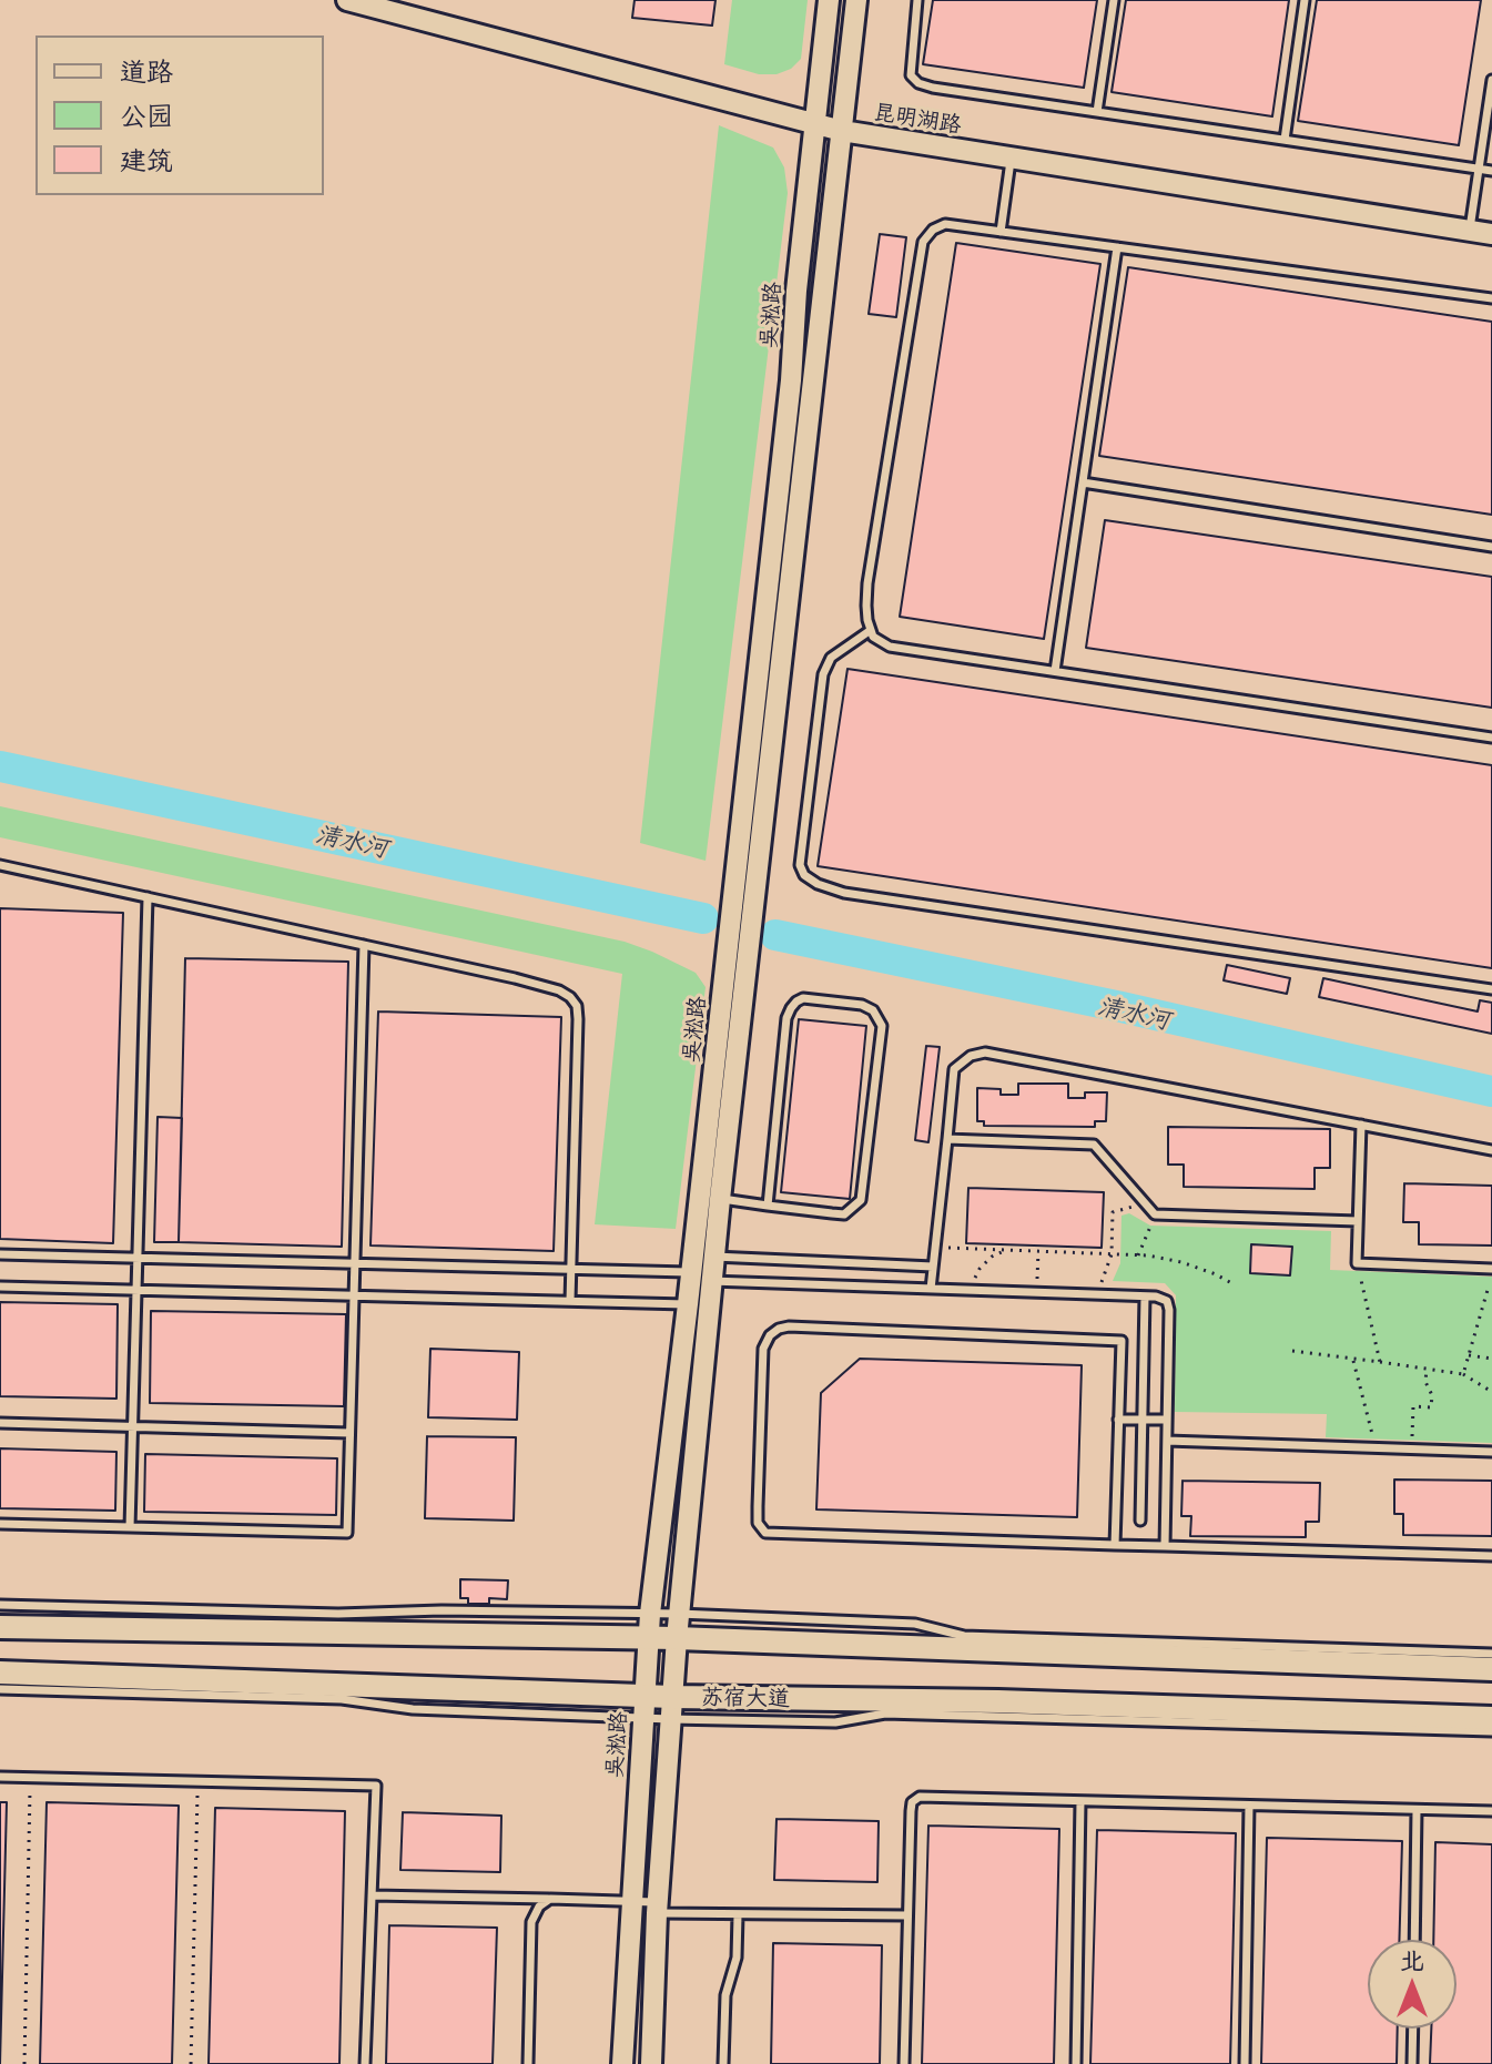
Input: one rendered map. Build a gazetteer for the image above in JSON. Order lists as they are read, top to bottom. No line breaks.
{"streets":{"main road":["昆明湖路","吴淞路","苏宿大道"]},"crossings":[["昆明湖路","吴淞路"],["吴淞路","苏宿大道"]],"water":["清水河"],"legend":["道路","公园","建筑"],"north":"top"}
